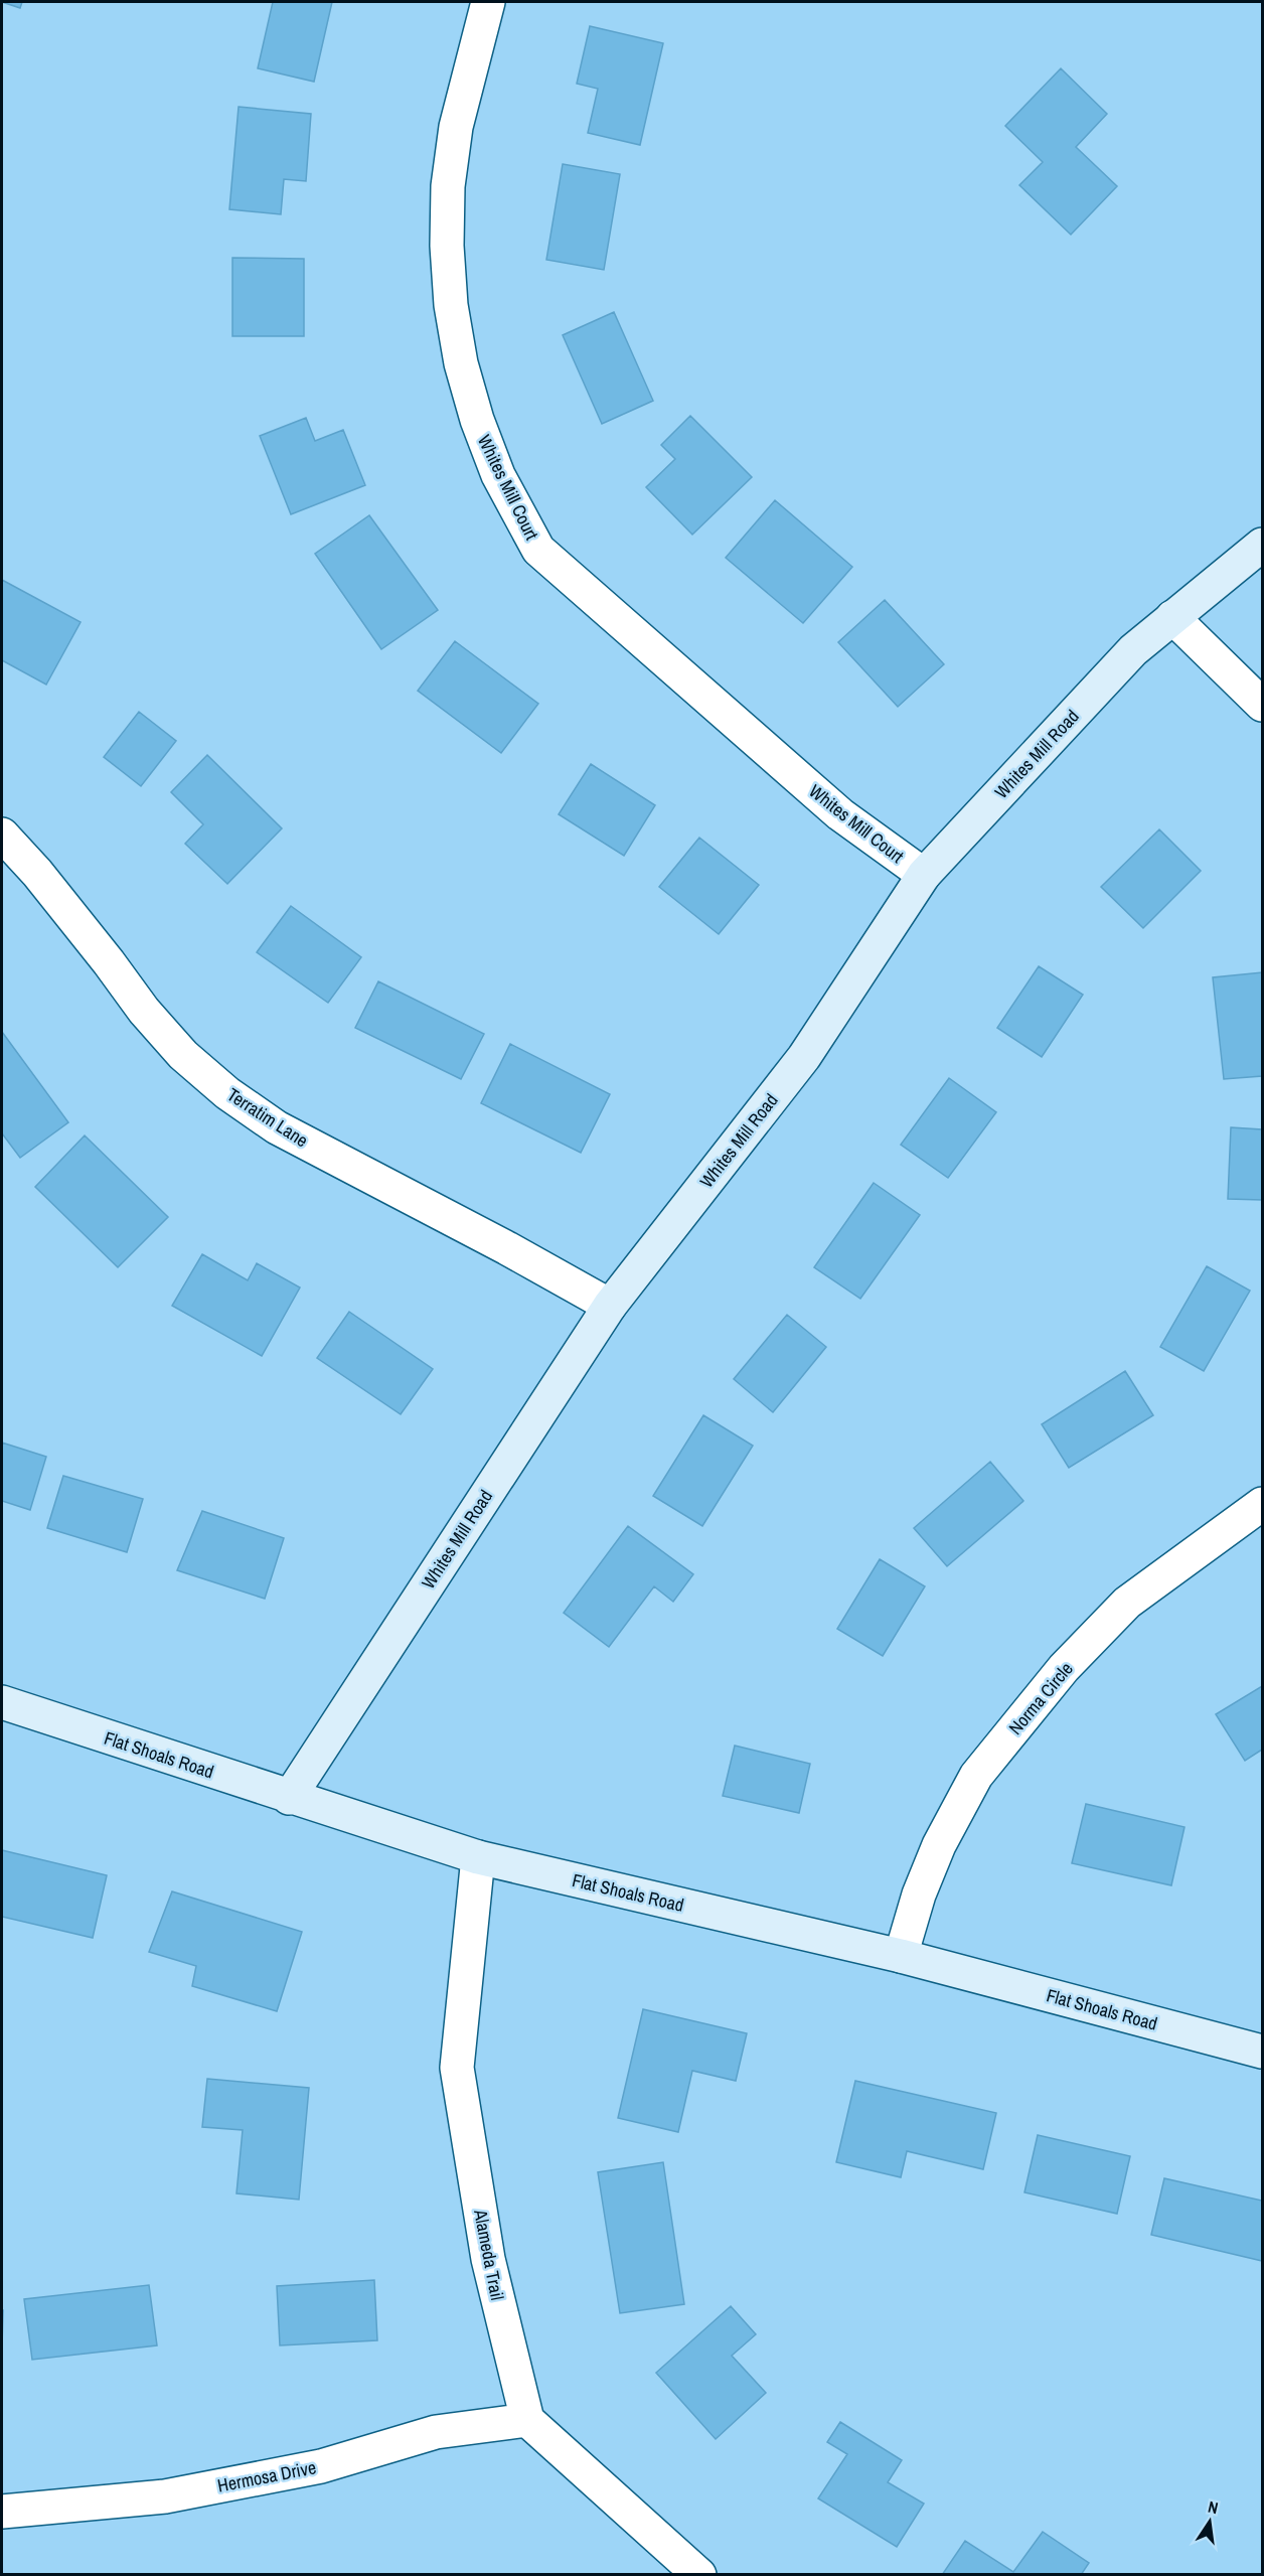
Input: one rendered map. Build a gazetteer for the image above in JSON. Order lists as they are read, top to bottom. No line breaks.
{"streets":{"street":["Whites Mill Court","Whites Mill Road","Terratim Lane","Norma Circle","Flat Shoals Road","Alameda Trail","Hermosa Drive"]},"crossings":[["Whites Mill Court","Whites Mill Road"],["Whites Mill Road","Terratim Lane"],["Whites Mill Road","Flat Shoals Road"],["Norma Circle","Flat Shoals Road"],["Flat Shoals Road","Alameda Trail"],["Alameda Trail","Hermosa Drive"]],"north":"top"}
